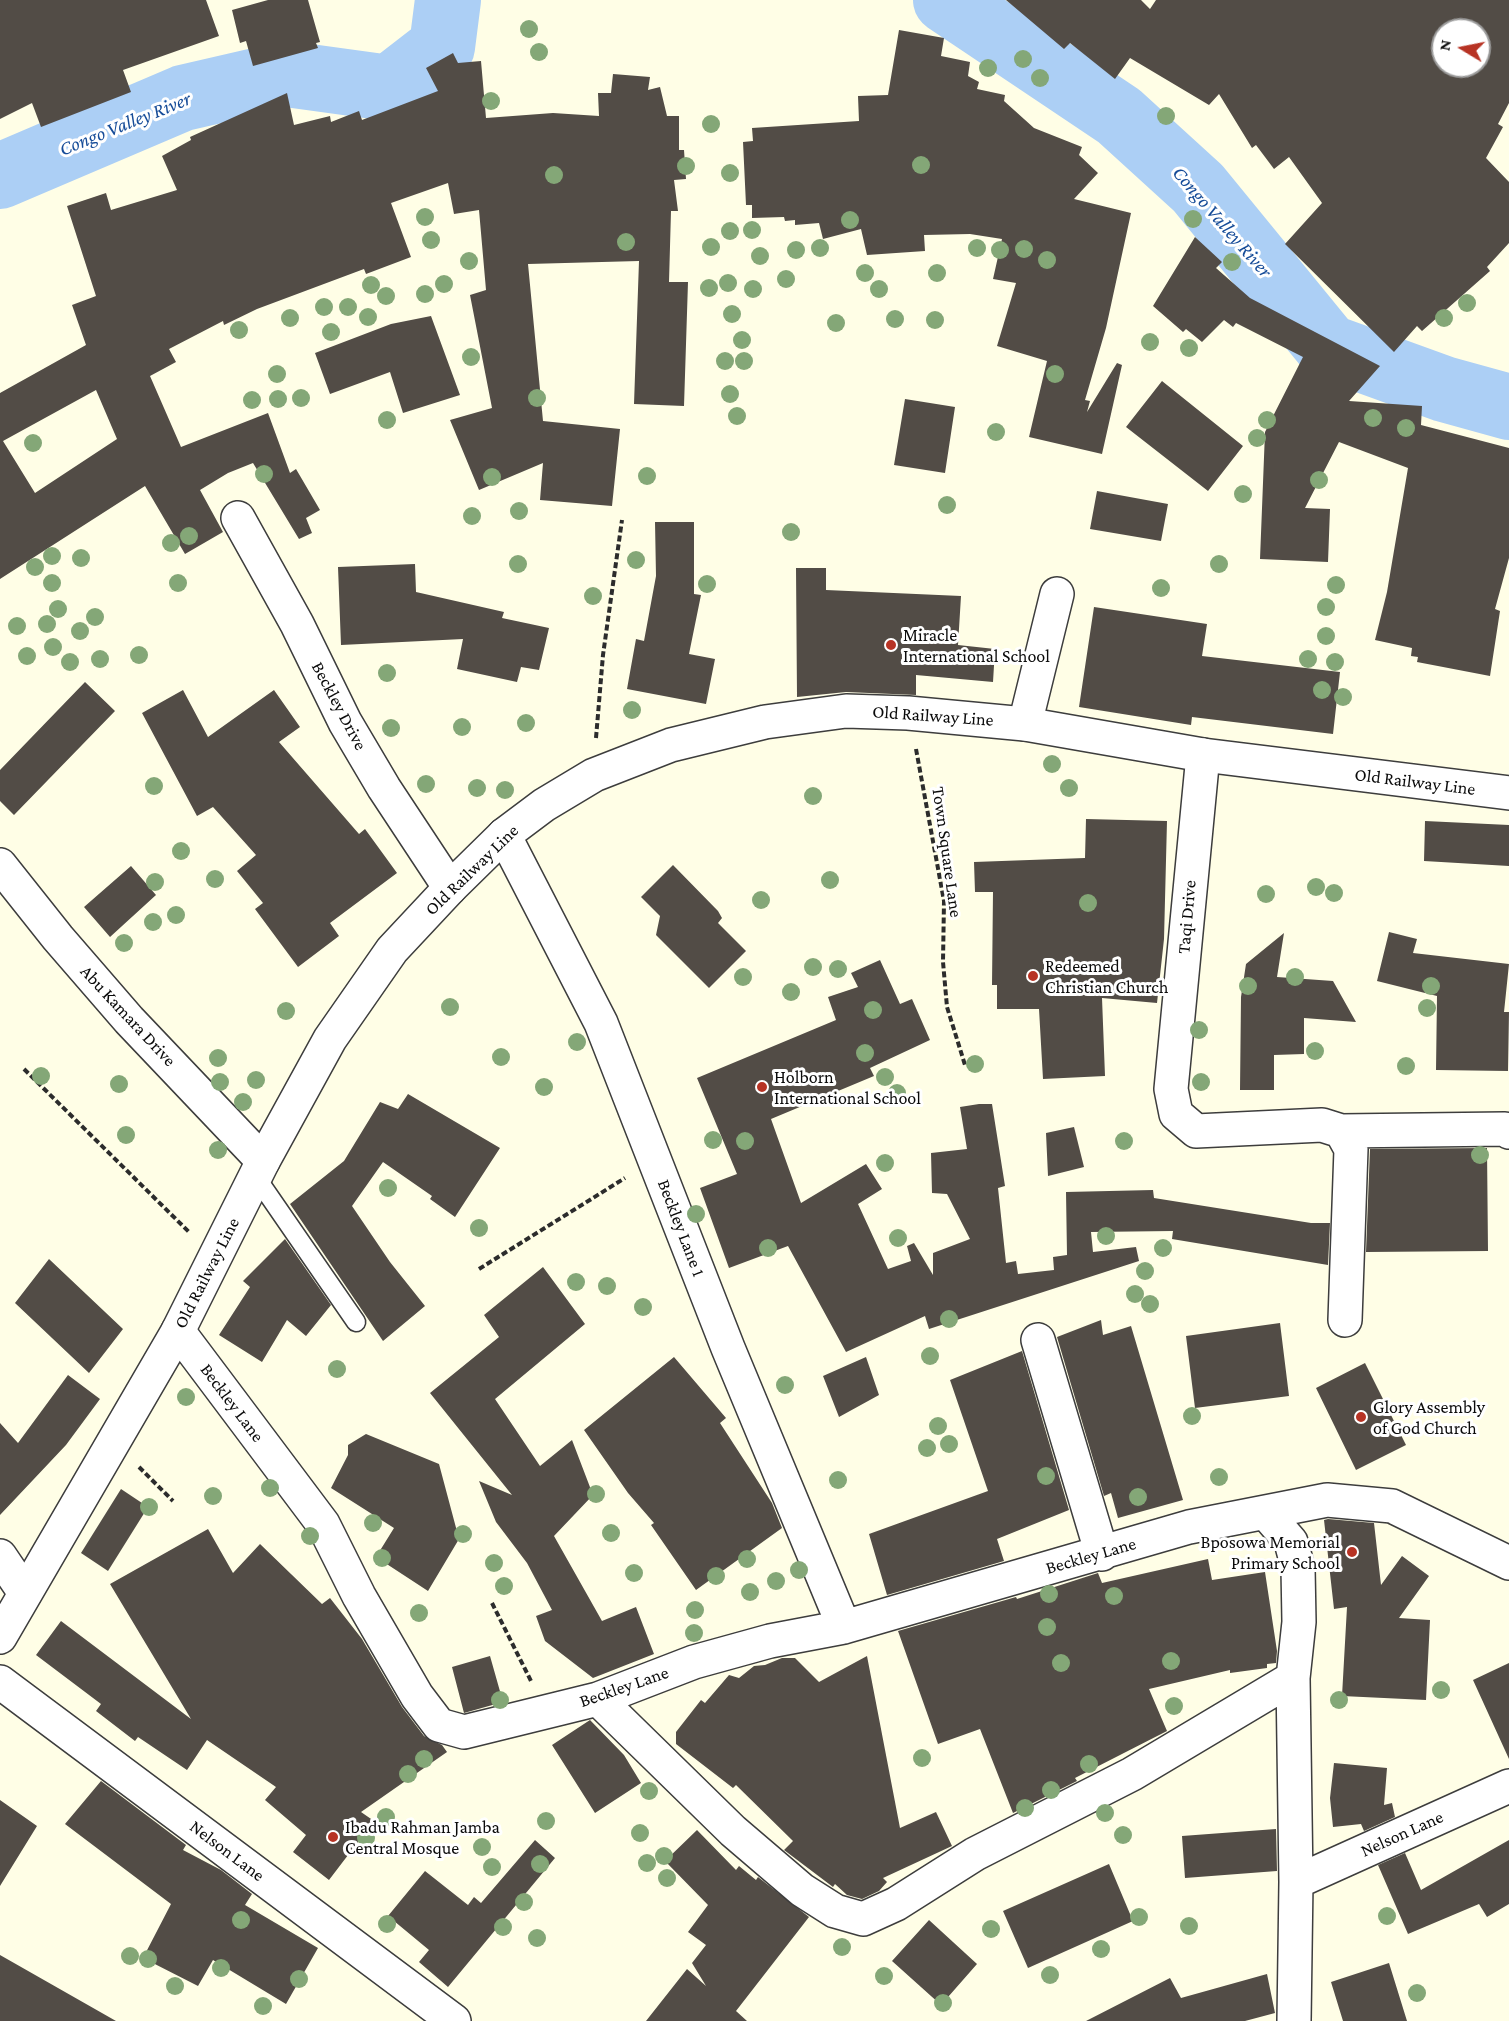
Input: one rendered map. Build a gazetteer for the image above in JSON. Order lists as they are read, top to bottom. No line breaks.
{"streets":{"street":["Beckley Drive","Old Railway Line","Taqi Drive","Abu Kamara Drive","Beckley Lane 1","Beckley Lane","Nelson Lane"],"path":["Town Square Lane"]},"crossings":[["Beckley Drive","Old Railway Line"],["Old Railway Line","Town Square Lane"],["Old Railway Line","Taqi Drive"],["Old Railway Line","Abu Kamara Drive"],["Old Railway Line","Beckley Lane 1"],["Old Railway Line","Beckley Lane"],["Beckley Lane 1","Beckley Lane"]],"water":["Congo Valley River"],"places":["Miracle International School","Redeemed Christian Church","Holborn International School","Glory Assembly of God Church","Bposowa Memorial Primary School","Ibadu Rahman Jamba Central Mosque"],"north":"left"}
